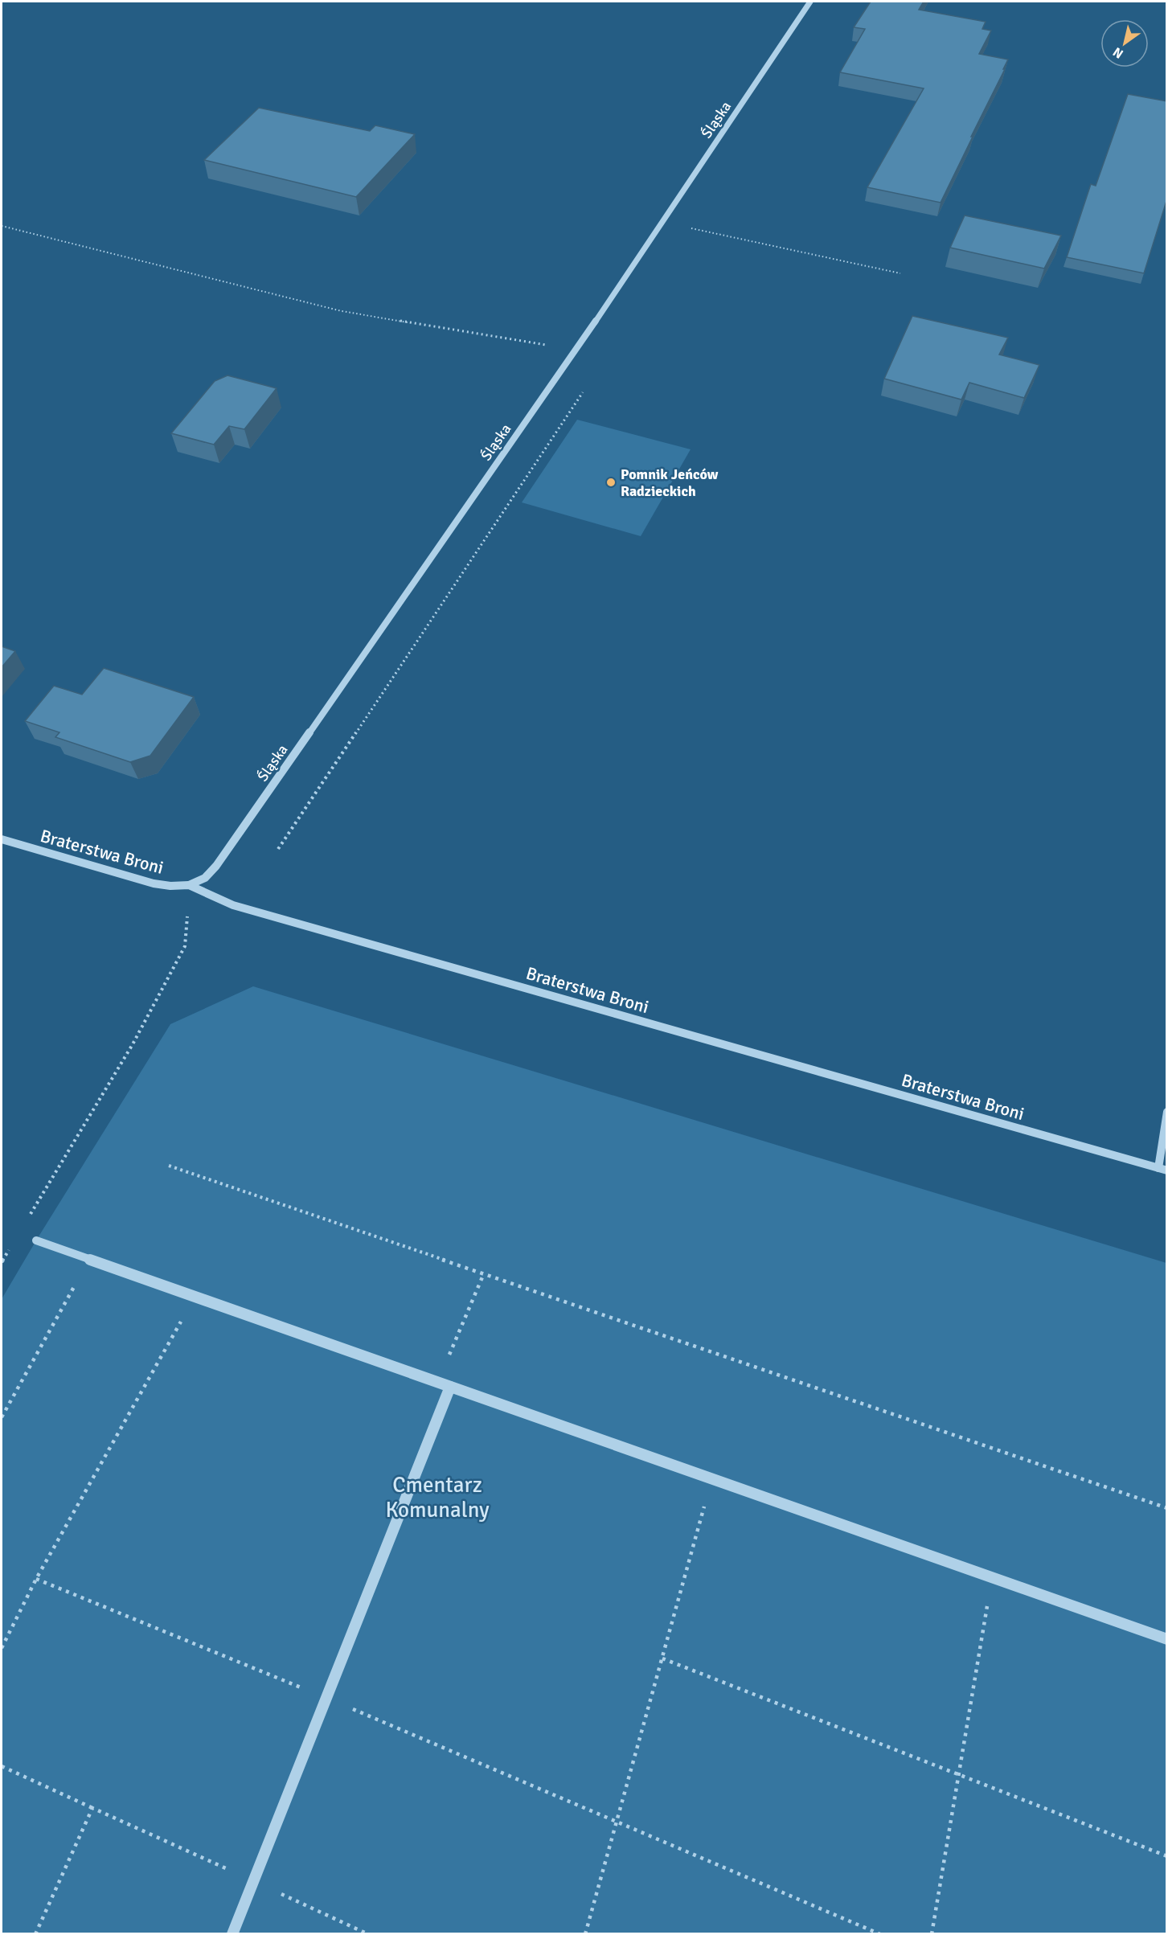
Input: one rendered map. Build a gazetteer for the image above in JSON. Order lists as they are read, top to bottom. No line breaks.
{"streets":{"street":["Śląska","Braterstwa Broni"]},"crossings":[["Śląska","Braterstwa Broni"]],"parks":["Cmentarz Komunalny"],"places":["Pomnik Jeńców Radzieckich"],"north":"bottom left"}
